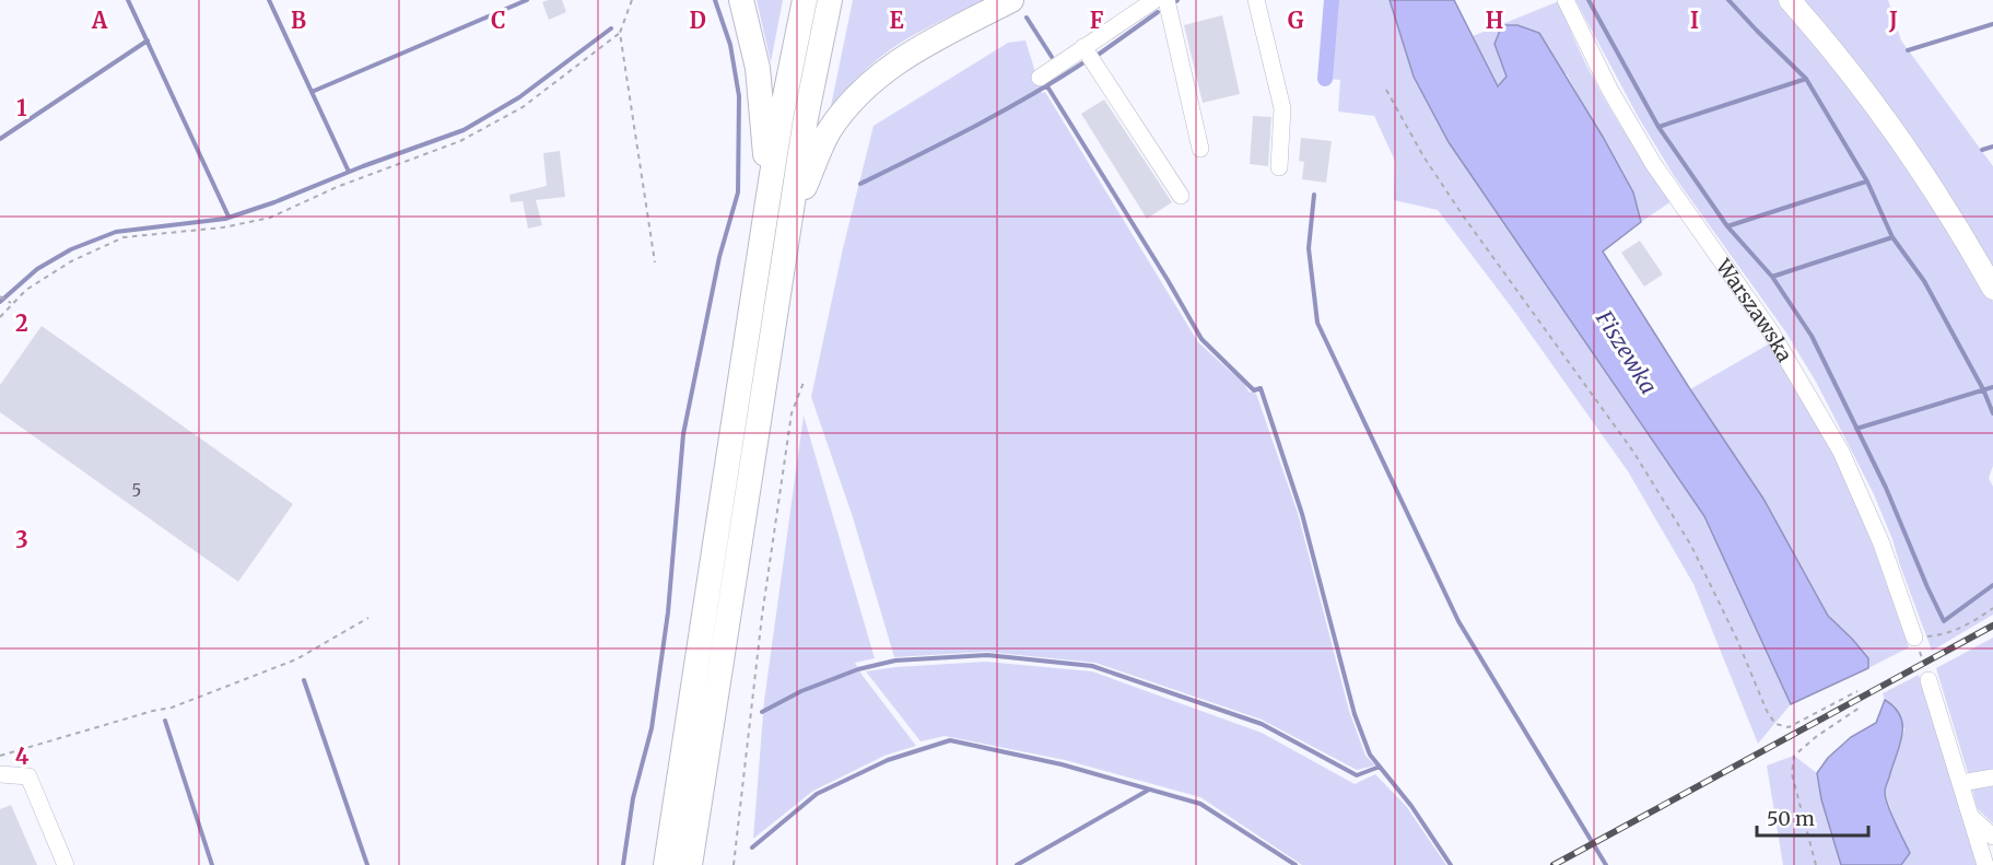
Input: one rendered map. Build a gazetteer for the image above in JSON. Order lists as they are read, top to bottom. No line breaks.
{"streets":{"street":["Warszawska"]},"water":["Fiszewka"],"house_numbers":["5"],"scale_bar":"50 m","grid":{"columns":["A","B","C","D","E","F","G","H","I","J"],"rows":["1","2","3","4"]}}
